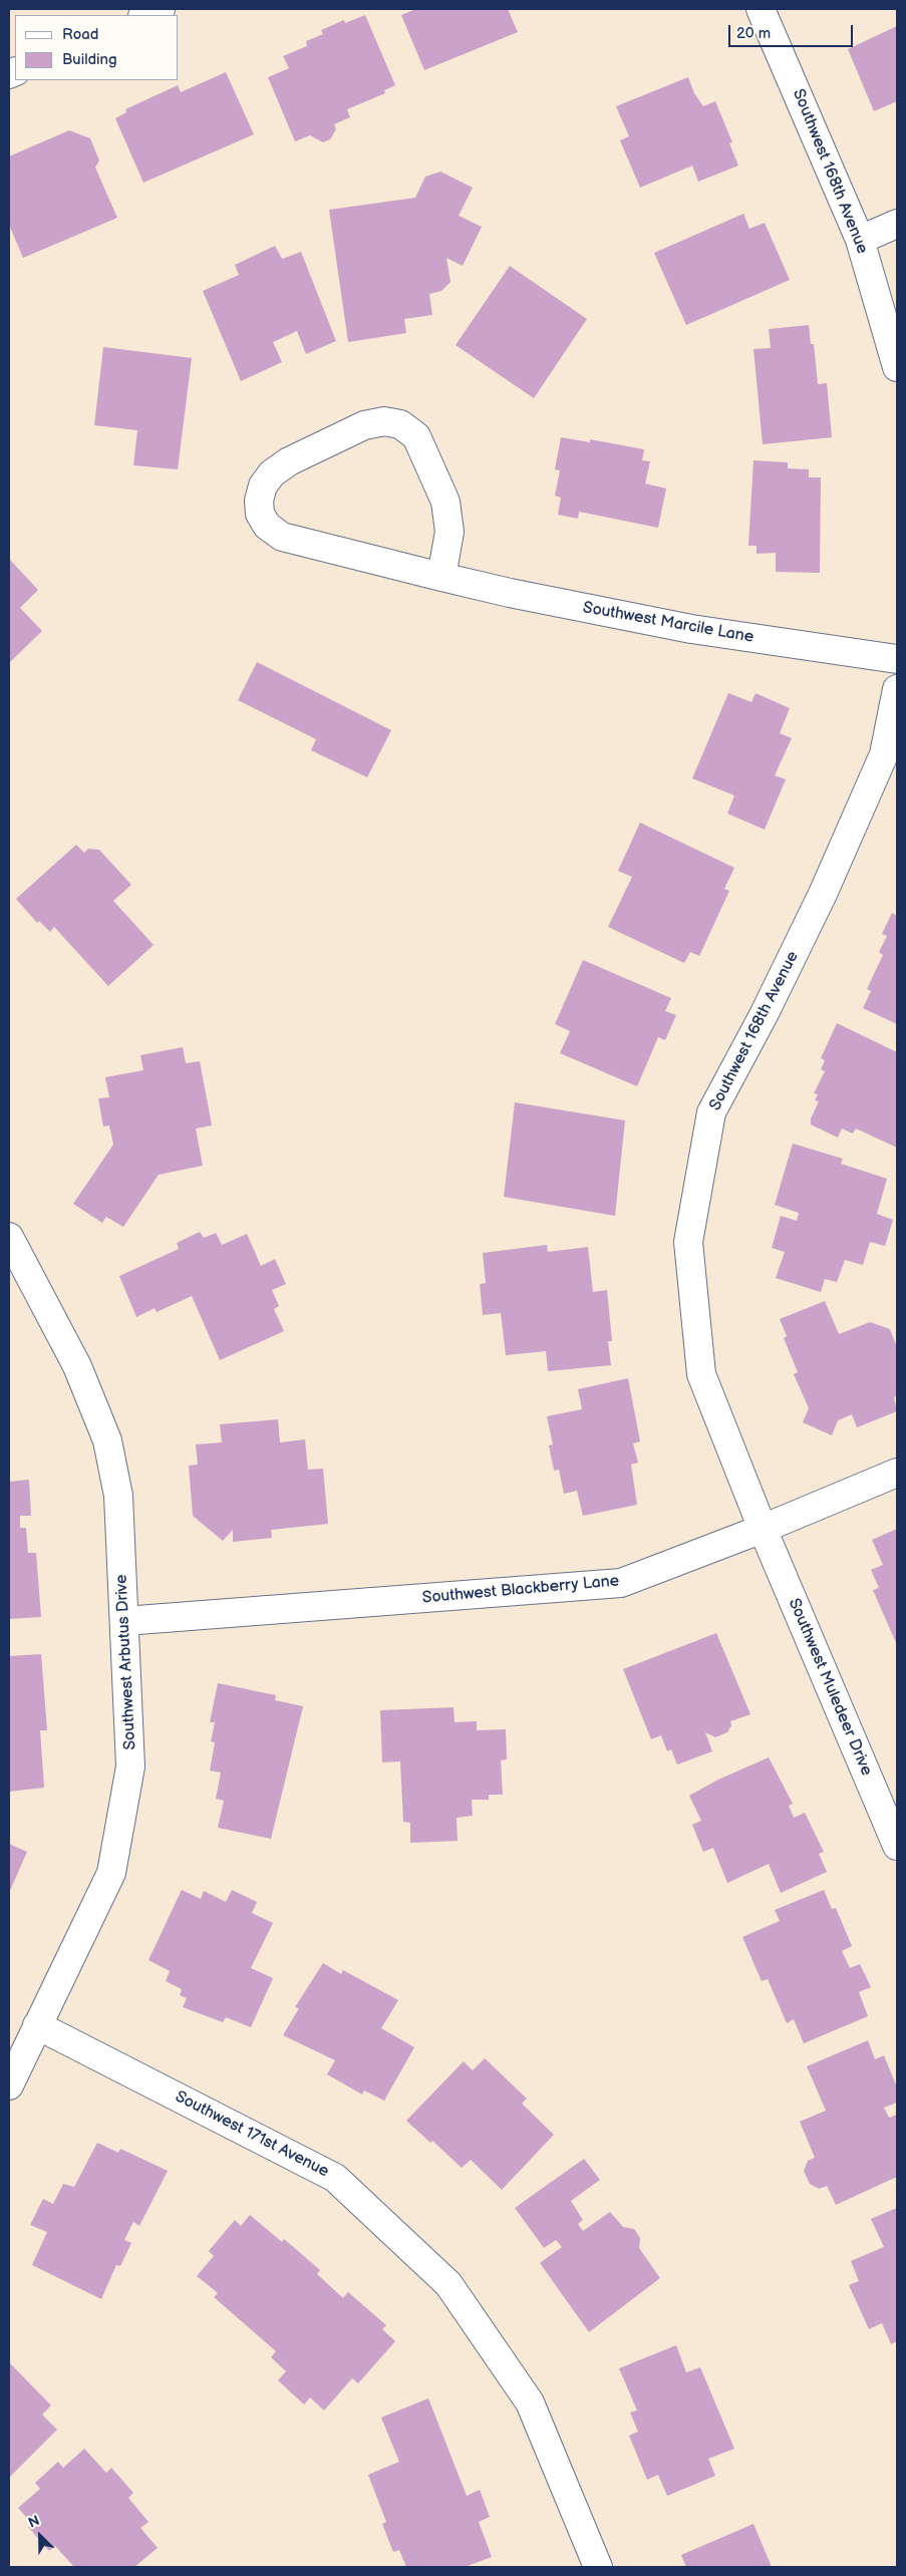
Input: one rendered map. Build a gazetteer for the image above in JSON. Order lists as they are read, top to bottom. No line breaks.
{"streets":{"street":["Southwest 168th Avenue","Southwest Marcile Lane","Southwest Blackberry Lane","Southwest Arbutus Drive","Southwest Muledeer Drive","Southwest 171st Avenue"]},"crossings":[["Southwest 168th Avenue","Southwest Blackberry Lane"],["Southwest 168th Avenue","Southwest Muledeer Drive"],["Southwest Blackberry Lane","Southwest Arbutus Drive"],["Southwest Blackberry Lane","Southwest Muledeer Drive"],["Southwest Arbutus Drive","Southwest 171st Avenue"]],"legend":["Road","Building"],"scale_bar":"20 m","north":"top left"}
